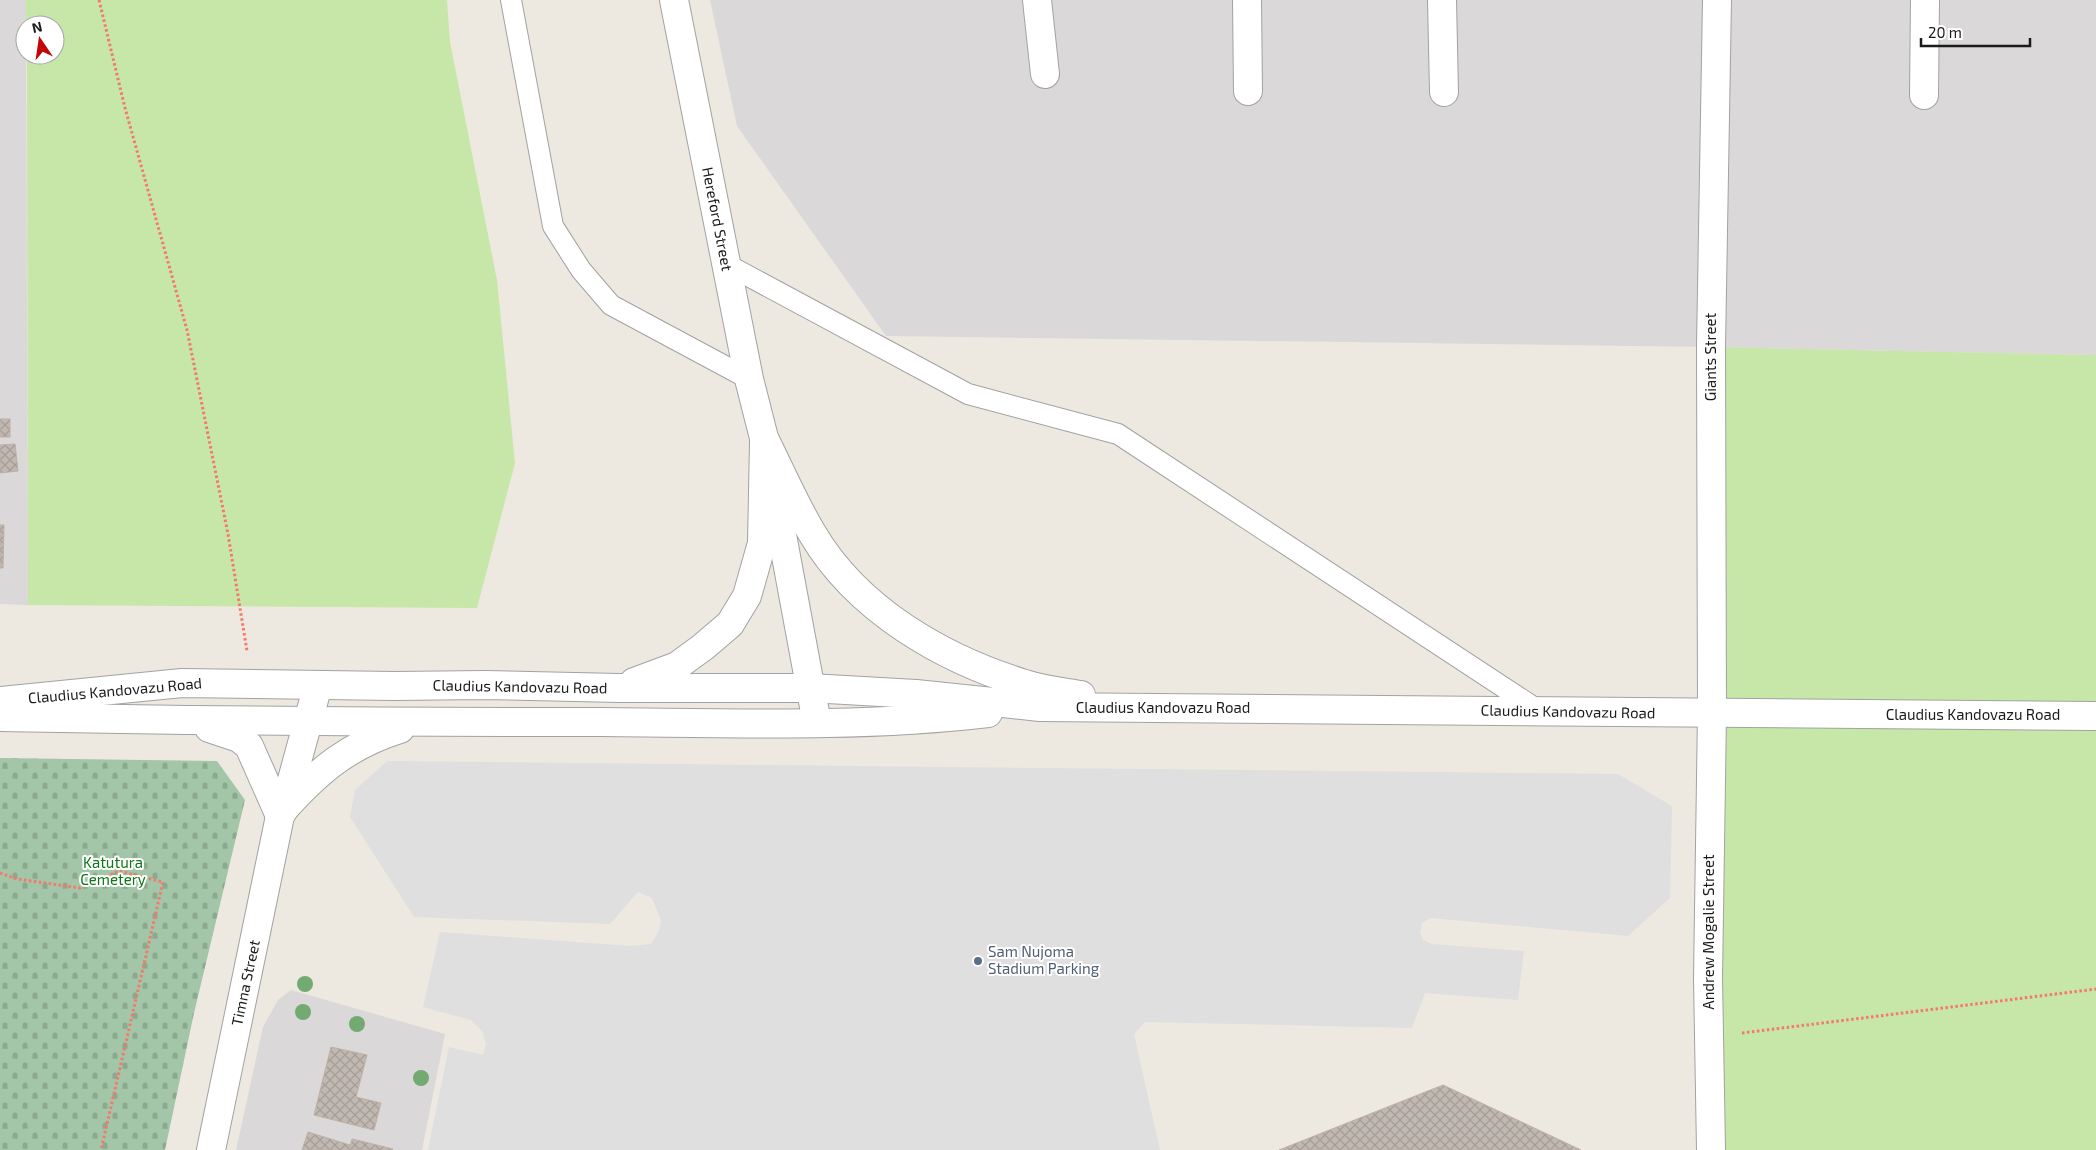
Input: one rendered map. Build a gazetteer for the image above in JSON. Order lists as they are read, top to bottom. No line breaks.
{"streets":{"street":["Hereford Street","Giants Street","Claudius Kandovazu Road","Andrew Mogalie Street","Timna Street"]},"crossings":[["Giants Street","Claudius Kandovazu Road"],["Giants Street","Andrew Mogalie Street"],["Claudius Kandovazu Road","Andrew Mogalie Street"],["Claudius Kandovazu Road","Timna Street"]],"parks":["Katutura Cemetery"],"places":["Sam Nujoma Stadium Parking"],"scale_bar":"20 m","north":"top"}
